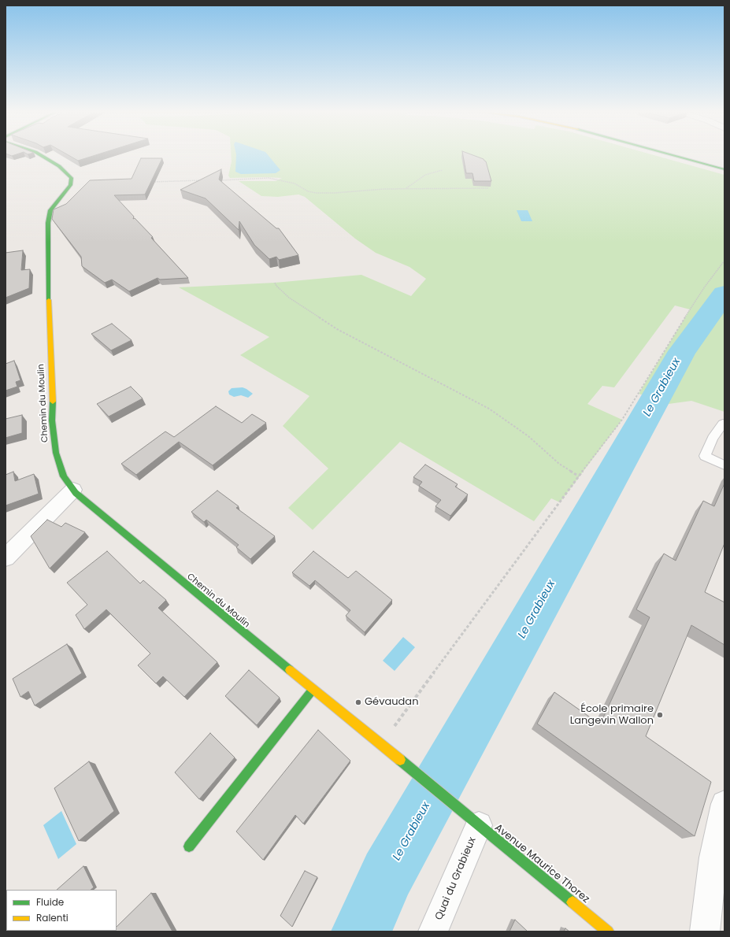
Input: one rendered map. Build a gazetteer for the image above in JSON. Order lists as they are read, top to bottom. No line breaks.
{"streets":{"street":["Chemin du Moulin","Avenue Maurice Thorez","Quai du Grabieux"]},"crossings":[["Chemin du Moulin","Avenue Maurice Thorez"],["Avenue Maurice Thorez","Quai du Grabieux"]],"water":["Le Grabieux"],"places":["Gévaudan","École primaire Langevin Wallon"],"legend":["Fluide","Ralenti"]}
